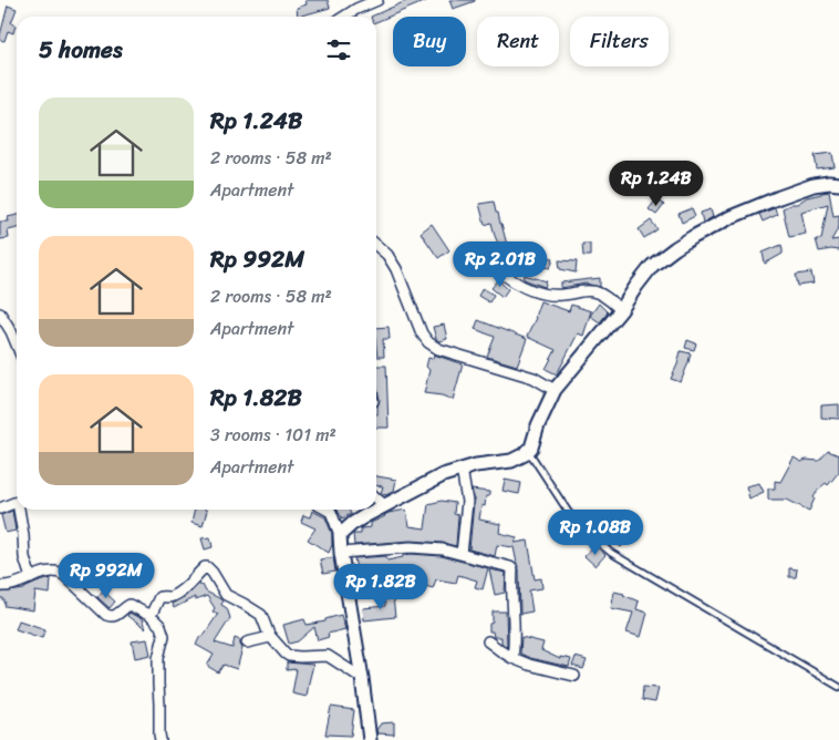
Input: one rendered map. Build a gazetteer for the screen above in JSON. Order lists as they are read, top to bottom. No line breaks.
{"page":{"chip":["Buy","Rent","Filters"],"heading":"5 homes","list":[{"name":"Rp 1.24B","note":"2 rooms · 58 m² · Apartment"},{"name":"Rp 992M","note":"2 rooms · 58 m² · Apartment"},{"name":"Rp 1.82B","note":"3 rooms · 101 m² · Apartment"}],"price":["Rp 1.24B","Rp 2.01B","Rp 1.08B","Rp 992M","Rp 1.82B"]}}
